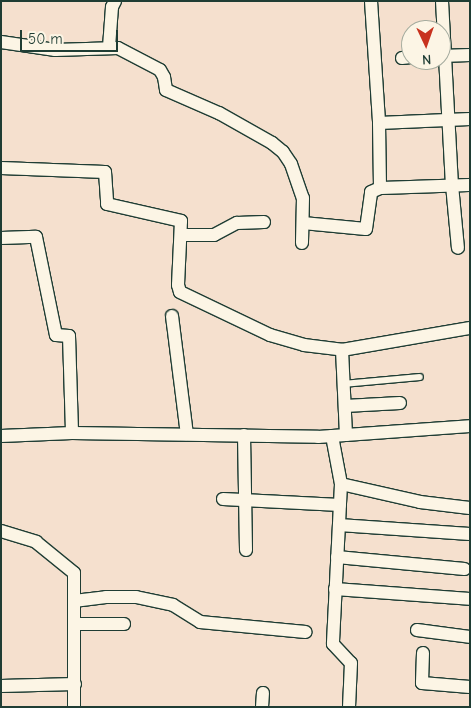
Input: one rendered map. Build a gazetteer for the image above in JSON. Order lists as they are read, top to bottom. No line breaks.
{"scale_bar":"50 m","north":"bottom"}
